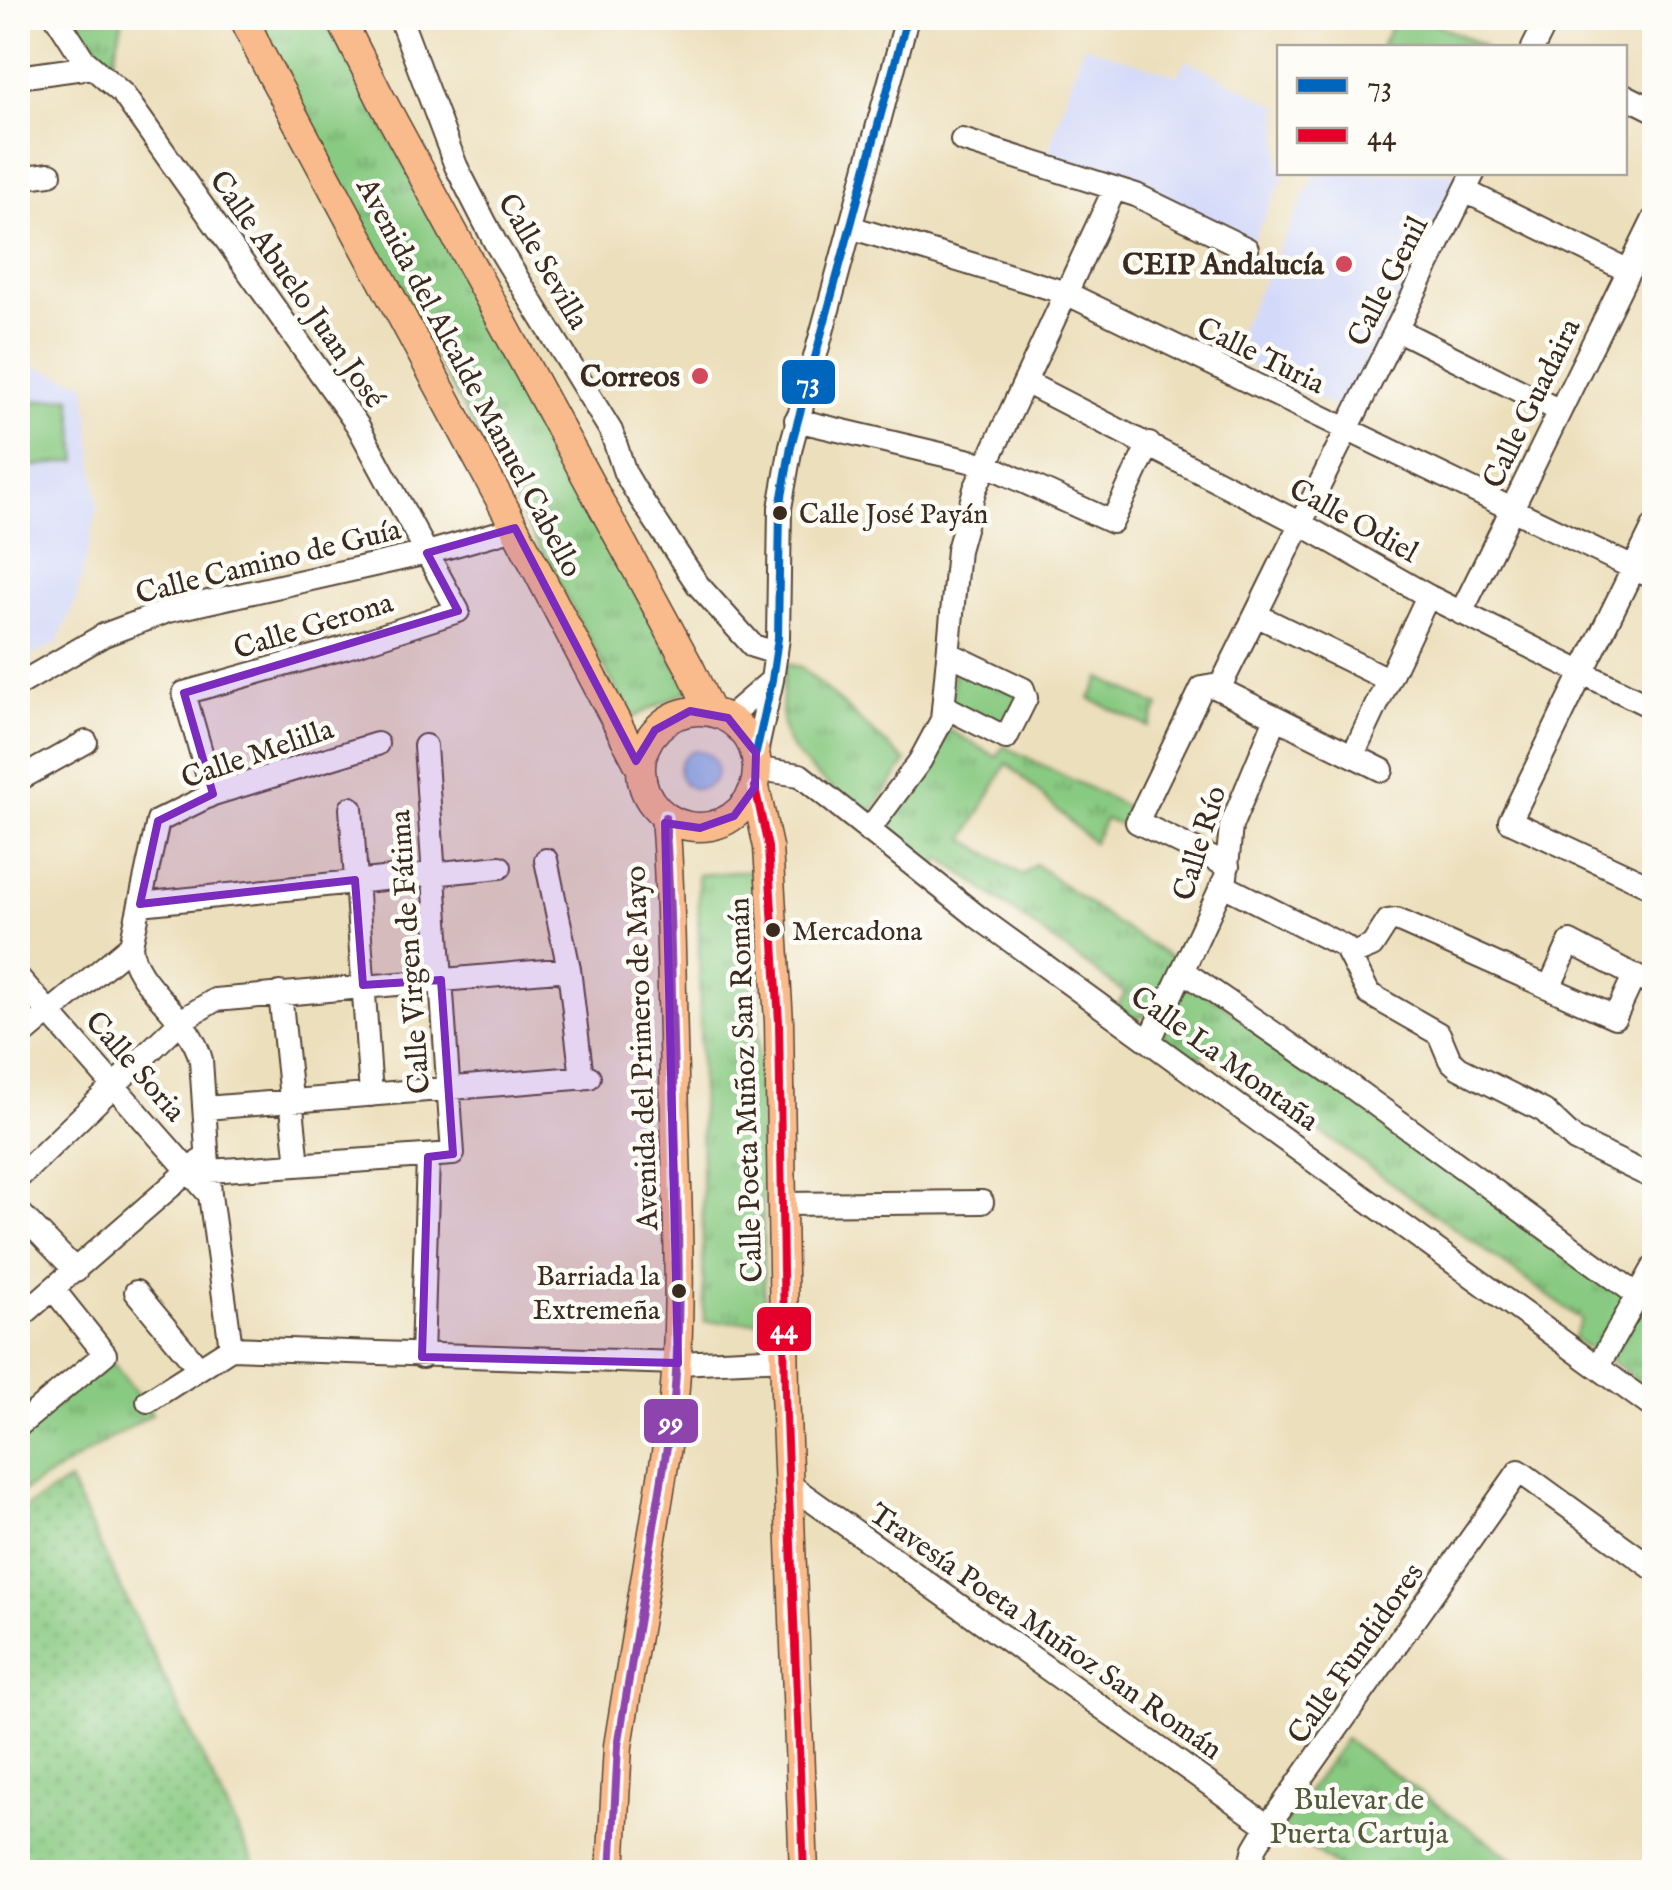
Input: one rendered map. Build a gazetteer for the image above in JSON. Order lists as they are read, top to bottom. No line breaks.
{"streets":{"main road":["Avenida del Alcalde Manuel Cabello","Avenida del Primero de Mayo","Calle Poeta Muñoz San Román"],"street":["Calle Sevilla","Calle Genil","Calle Abuelo Juan José","Calle Turia","Calle Guadaira","Calle Odiel","Calle Camino de Guía","Calle Gerona","Calle Melilla","Calle Río","Calle Virgen de Fátima","Calle La Montaña","Calle Soria","Travesía Poeta Muñoz San Román","Calle Fundidores"]},"crossings":[["Calle Genil","Calle Turia"],["Calle Genil","Calle Odiel"],["Calle Abuelo Juan José","Calle Camino de Guía"],["Calle Abuelo Juan José","Calle Gerona"],["Calle Turia","Calle Guadaira"],["Avenida del Alcalde Manuel Cabello","Calle Camino de Guía"],["Avenida del Alcalde Manuel Cabello","Avenida del Primero de Mayo"],["Avenida del Alcalde Manuel Cabello","Calle La Montaña"],["Avenida del Alcalde Manuel Cabello","Calle Poeta Muñoz San Román"],["Calle Guadaira","Calle Odiel"],["Calle Gerona","Calle Melilla"],["Calle Río","Calle La Montaña"],["Avenida del Primero de Mayo","Calle La Montaña"],["Avenida del Primero de Mayo","Calle Poeta Muñoz San Román"],["Calle La Montaña","Calle Poeta Muñoz San Román"],["Calle Poeta Muñoz San Román","Travesía Poeta Muñoz San Román"],["Travesía Poeta Muñoz San Román","Calle Fundidores"]],"parks":["Bulevar de Puerta Cartuja"],"places":["CEIP Andalucía","Correos","Calle José Payán","Mercadona","Barriada la Extremeña"],"lines":["transit line 73","transit line 44","transit line 99"],"legend":["73","44"]}
